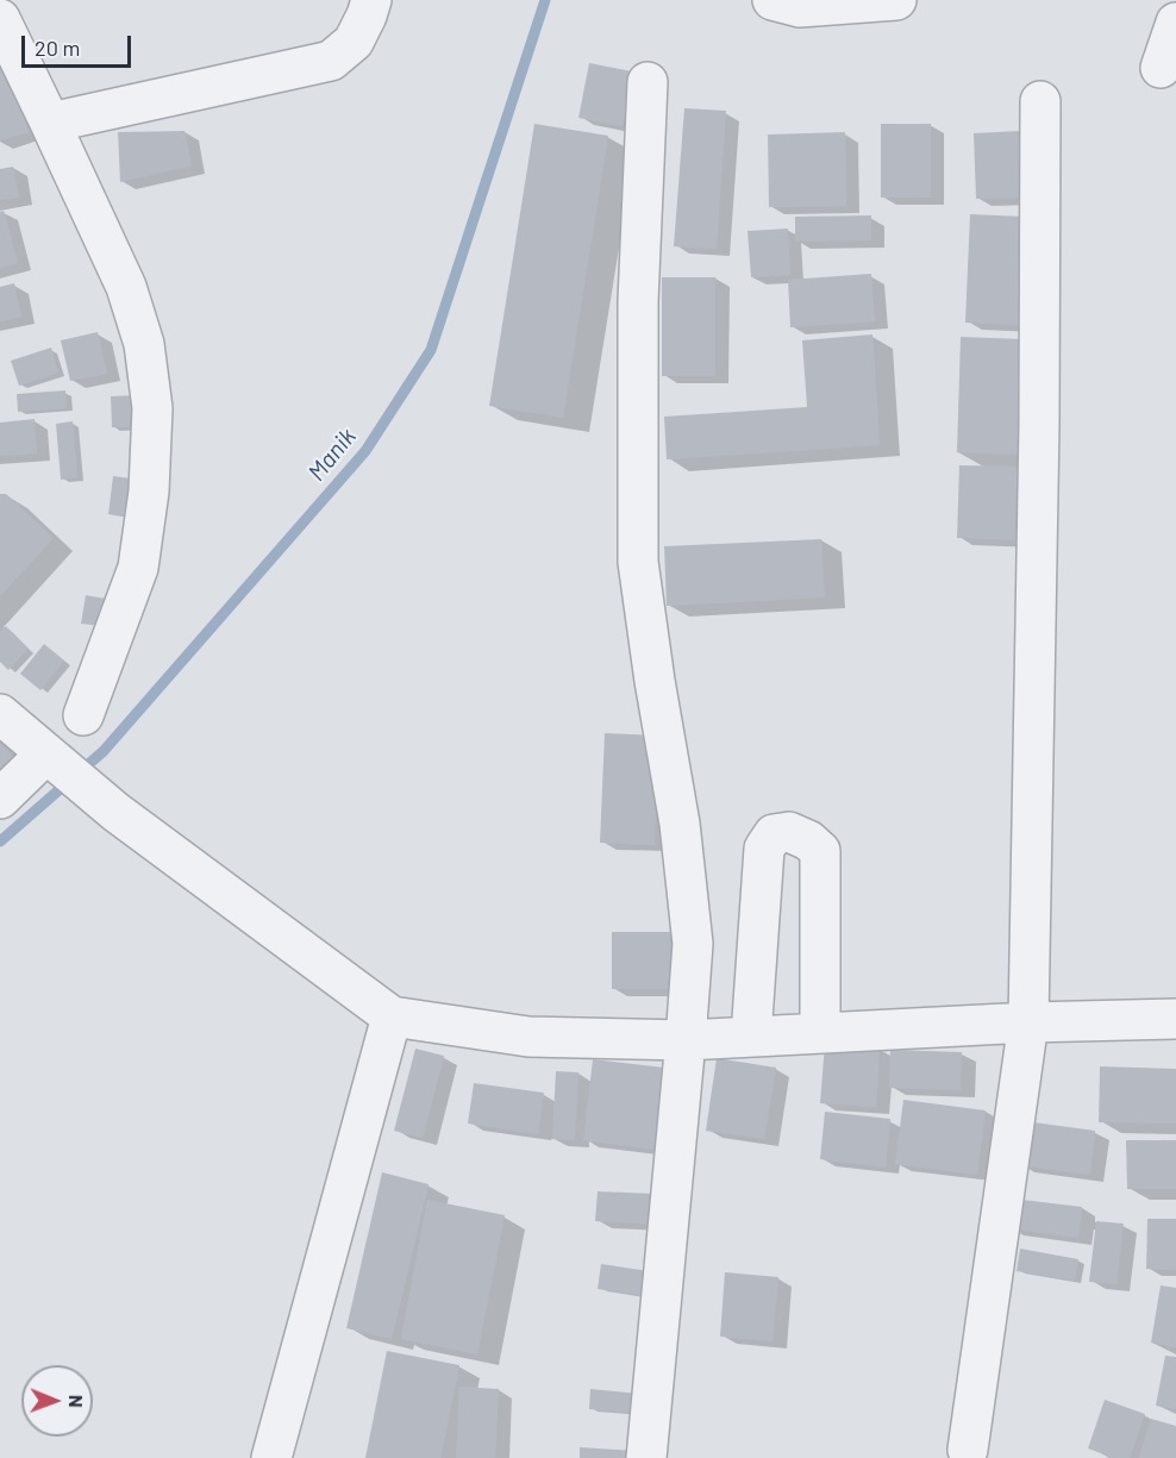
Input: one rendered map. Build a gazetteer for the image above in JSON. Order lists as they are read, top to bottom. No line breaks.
{"water":["Manik"],"scale_bar":"20 m","north":"right"}
